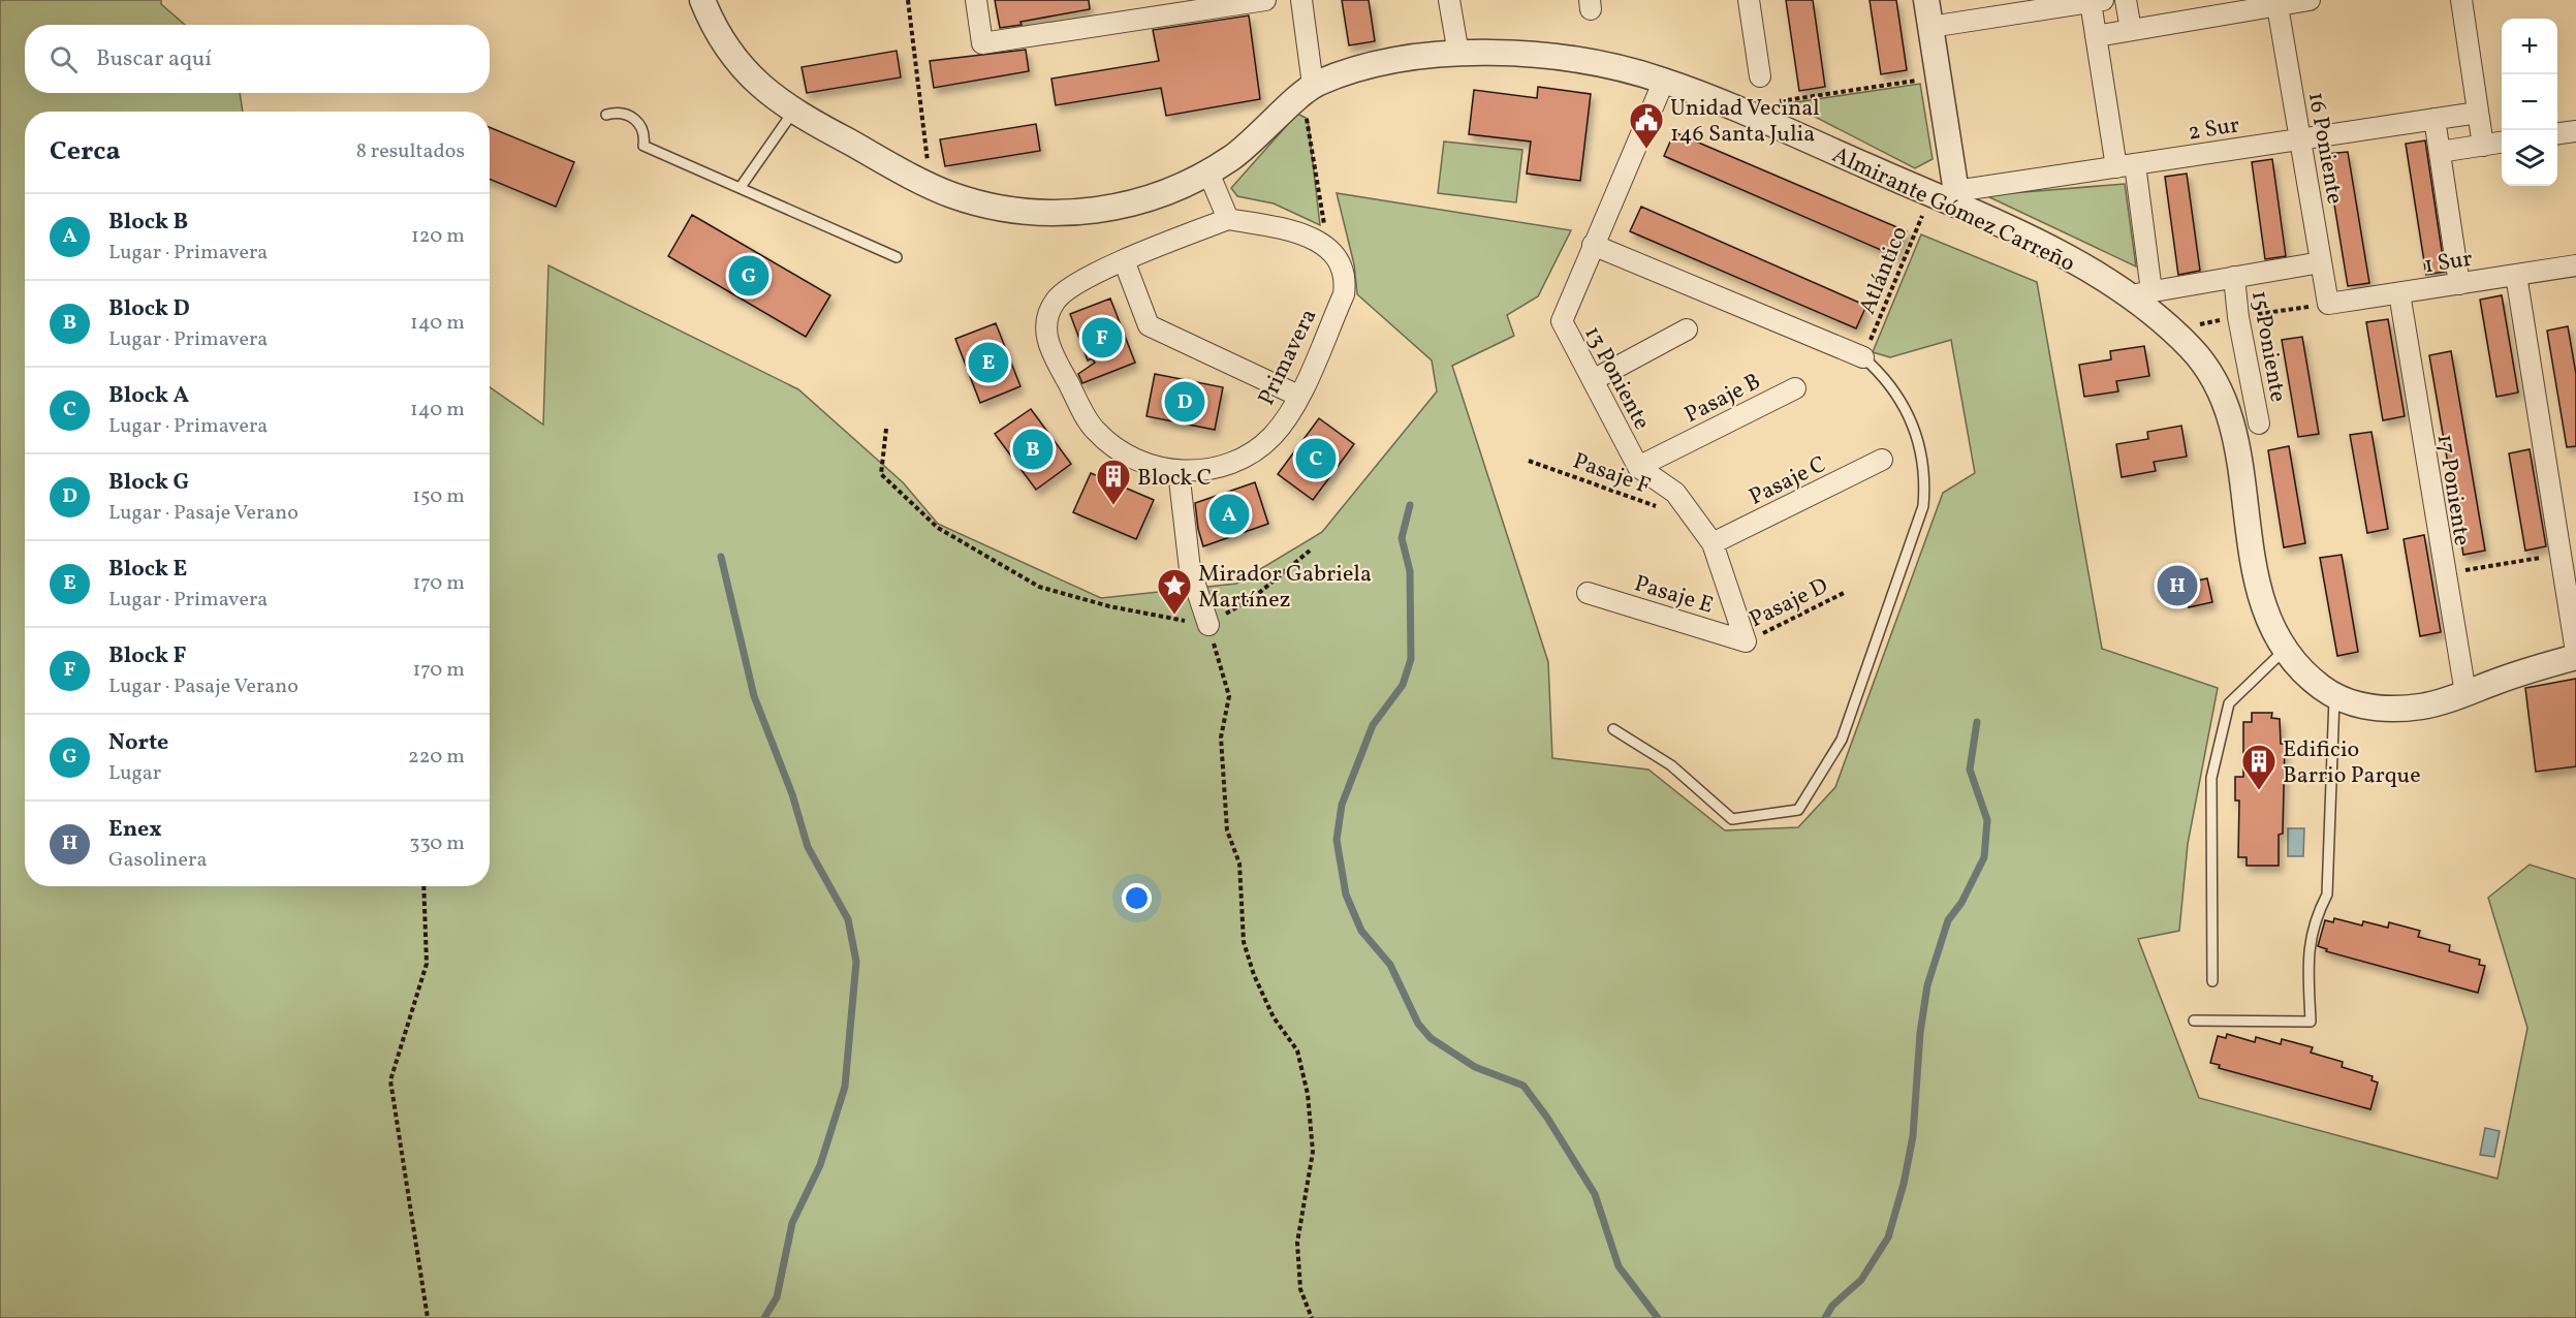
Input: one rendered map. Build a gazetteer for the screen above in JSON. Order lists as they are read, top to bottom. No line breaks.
{"streets":{"street":["2 Sur","16 Poniente","Almirante Gómez Carreño","1 Sur","15 Poniente","Primavera","13 Poniente","Pasaje B","Pasaje C","17 Poniente","Pasaje E"],"path":["Atlántico","Pasaje F","Pasaje D"]},"crossings":[["2 Sur","16 Poniente"],["2 Sur","Almirante Gómez Carreño"],["16 Poniente","1 Sur"],["Almirante Gómez Carreño","Atlántico"],["Almirante Gómez Carreño","13 Poniente"],["Almirante Gómez Carreño","17 Poniente"],["1 Sur","17 Poniente"],["13 Poniente","Pasaje B"],["13 Poniente","Pasaje F"],["13 Poniente","Pasaje C"],["13 Poniente","Pasaje E"],["13 Poniente","Pasaje D"],["Pasaje E","Pasaje D"]],"places":{"public building":["Unidad Vecinal 146 Santa Julia"],"building":["Block C","Edificio Barrio Parque"],"place":["Mirador Gabriela Martínez"]},"page":{"map_buttons":["+","−"],"search":"Buscar aquí","heading":["Cerca","8 resultados"],"list":[{"mark":"A","name":"Block B","note":"Lugar · Primavera","value":"120 m"},{"mark":"B","name":"Block D","note":"Lugar · Primavera","value":"140 m"},{"mark":"C","name":"Block A","note":"Lugar · Primavera","value":"140 m"},{"mark":"D","name":"Block G","note":"Lugar · Pasaje Verano","value":"150 m"},{"mark":"E","name":"Block E","note":"Lugar · Primavera","value":"170 m"},{"mark":"F","name":"Block F","note":"Lugar · Pasaje Verano","value":"170 m"},{"mark":"G","name":"Norte","note":"Lugar","value":"220 m"},{"mark":"H","name":"Enex","note":"Gasolinera","value":"330 m"}],"pins":["G","F","E","D","B","C","A","H"]}}
